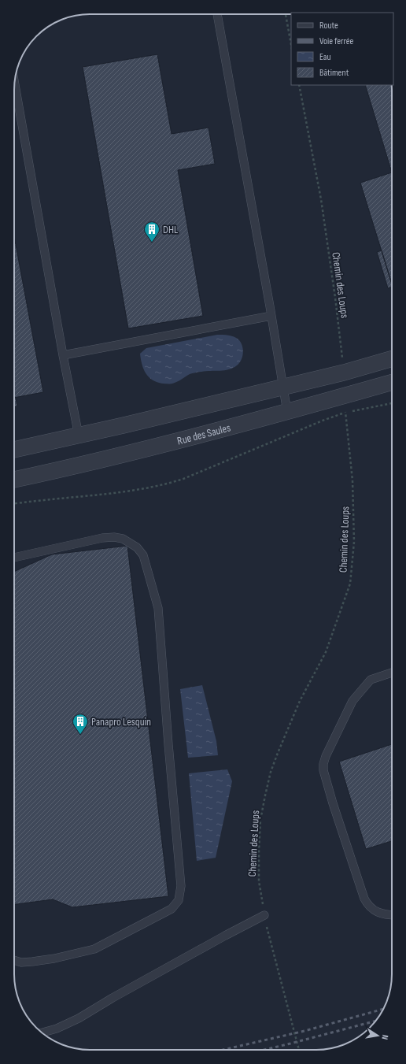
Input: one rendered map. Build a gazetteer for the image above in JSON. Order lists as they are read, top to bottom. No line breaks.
{"streets":{"street":["Rue des Saules"],"path":["Chemin des Loups"]},"crossings":[["Chemin des Loups","Rue des Saules"]],"places":{"building":["DHL","Panapro Lesquin"]},"legend":["Route","Voie ferrée","Eau","Bâtiment"],"north":"right"}
